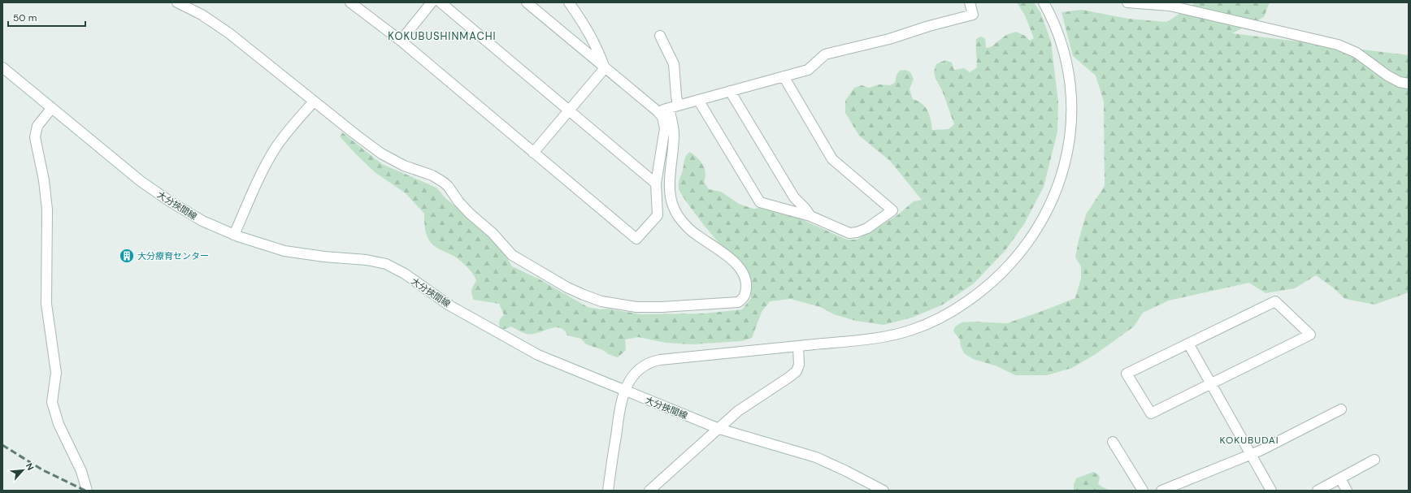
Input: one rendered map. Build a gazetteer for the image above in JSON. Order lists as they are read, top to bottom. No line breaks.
{"streets":{"street":["大分挾間線"]},"districts":["KOKUBUSHINMACHI","KOKUBUDAI"],"places":{"building":["大分療育センター"]},"scale_bar":"50 m","north":"top right"}
